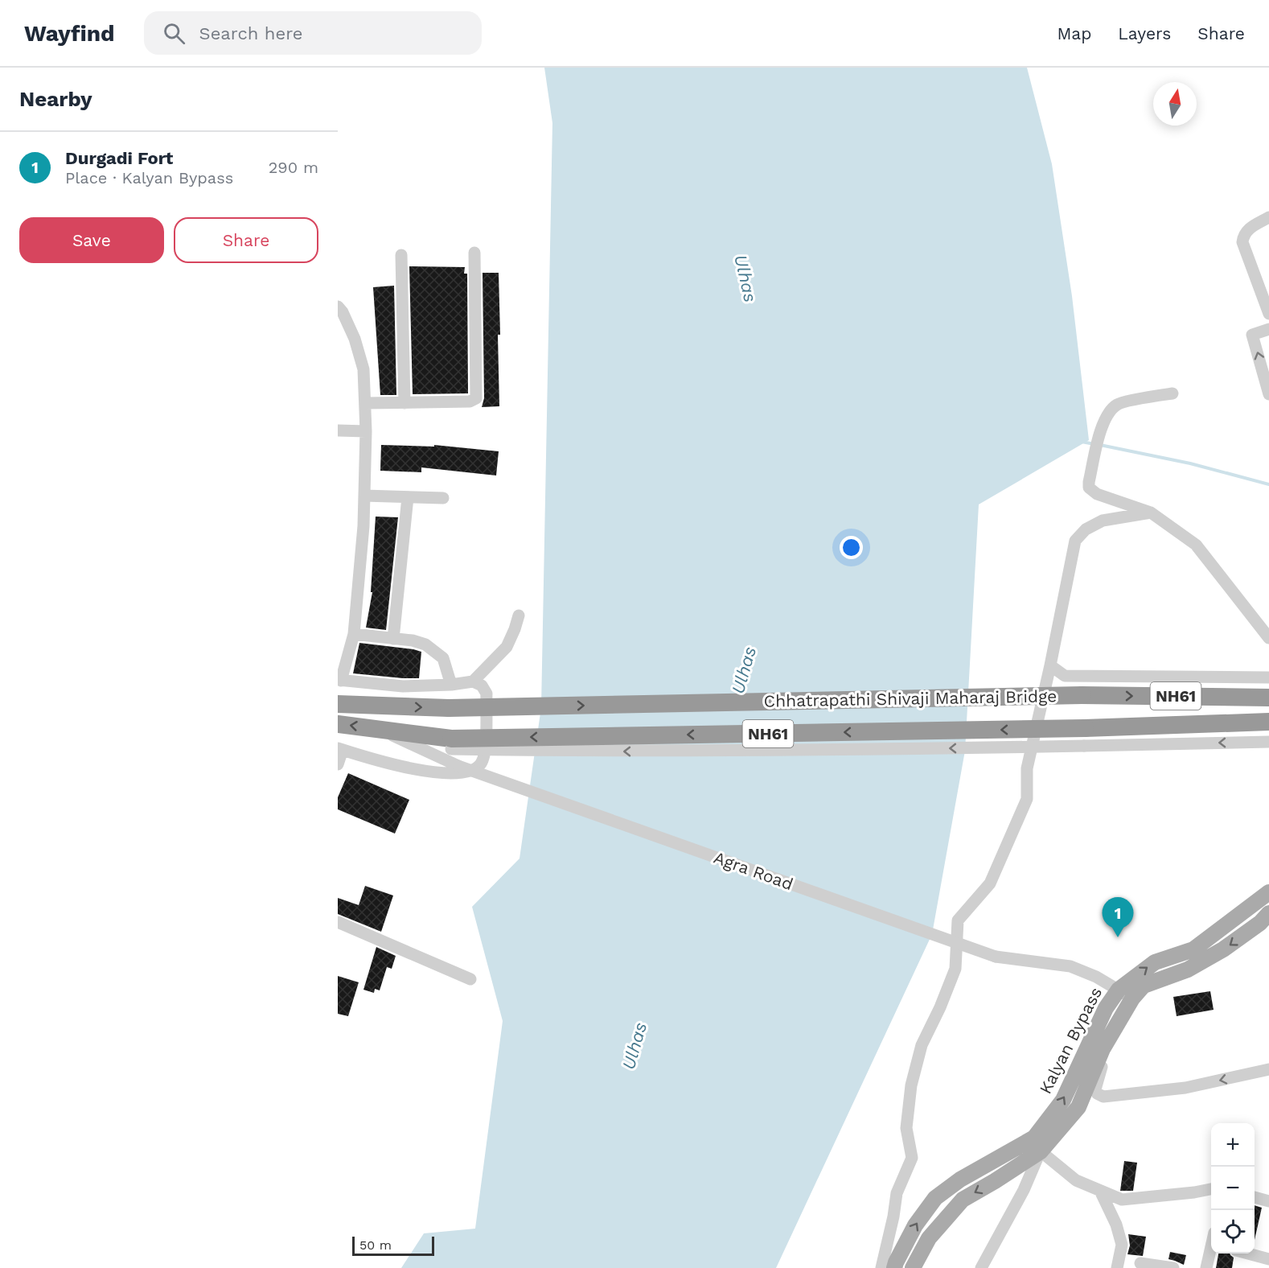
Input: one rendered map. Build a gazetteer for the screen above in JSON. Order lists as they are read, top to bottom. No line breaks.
{"streets":{"highway":["NH61","Chhatrapathi Shivaji Maharaj Bridge"],"main road":["Kalyan Bypass"],"street":["Agra Road"]},"crossings":[["NH61","Chhatrapathi Shivaji Maharaj Bridge"],["NH61","Agra Road"],["Agra Road","Kalyan Bypass"]],"water":["Ulhas"],"scale_bar":"50 m","north":"top","page":{"header":"Wayfind","search":"Search here","nav":["Map","Layers","Share"],"heading":"Nearby","list":[{"mark":"1","name":"Durgadi Fort","note":"Place · Kalyan Bypass","value":"290 m"}],"buttons":["Save","Share"],"pins":"1","map_buttons":["+","−"],"scale":"50 m"}}
